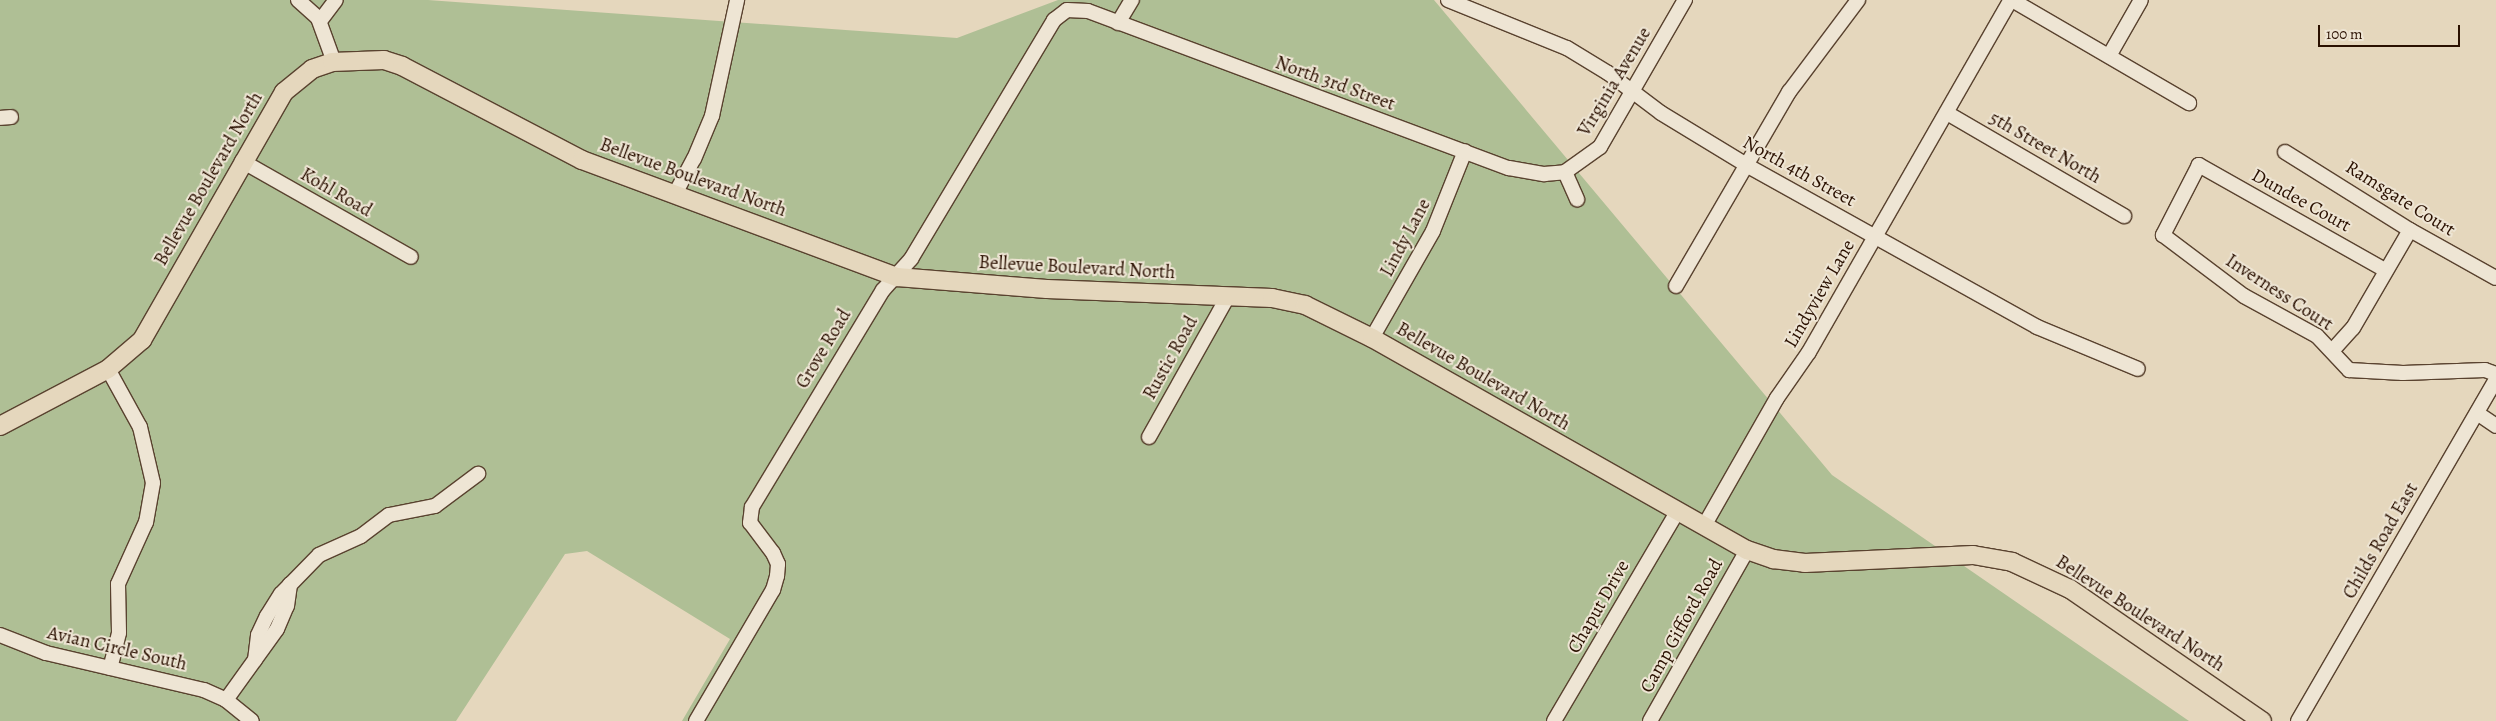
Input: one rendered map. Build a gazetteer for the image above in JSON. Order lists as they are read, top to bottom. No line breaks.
{"streets":{"main road":["Bellevue Boulevard North"],"street":["Virginia Avenue","North 3rd Street","5th Street North","North 4th Street","Kohl Road","Ramsgate Court","Dundee Court","Lindy Lane","Inverness Court","Lindyview Lane","Grove Road","Rustic Road","Childs Road East","Chaput Drive","Camp Gifford Road","Avian Circle South"]},"crossings":[["Virginia Avenue","North 3rd Street"],["Virginia Avenue","North 4th Street"],["North 3rd Street","Lindy Lane"],["North 3rd Street","Grove Road"],["5th Street North","Lindyview Lane"],["North 4th Street","Lindyview Lane"],["Bellevue Boulevard North","Kohl Road"],["Bellevue Boulevard North","Lindy Lane"],["Bellevue Boulevard North","Lindyview Lane"],["Bellevue Boulevard North","Grove Road"],["Bellevue Boulevard North","Rustic Road"],["Bellevue Boulevard North","Chaput Drive"],["Bellevue Boulevard North","Camp Gifford Road"],["Dundee Court","Inverness Court"]],"scale_bar":"100 m"}
